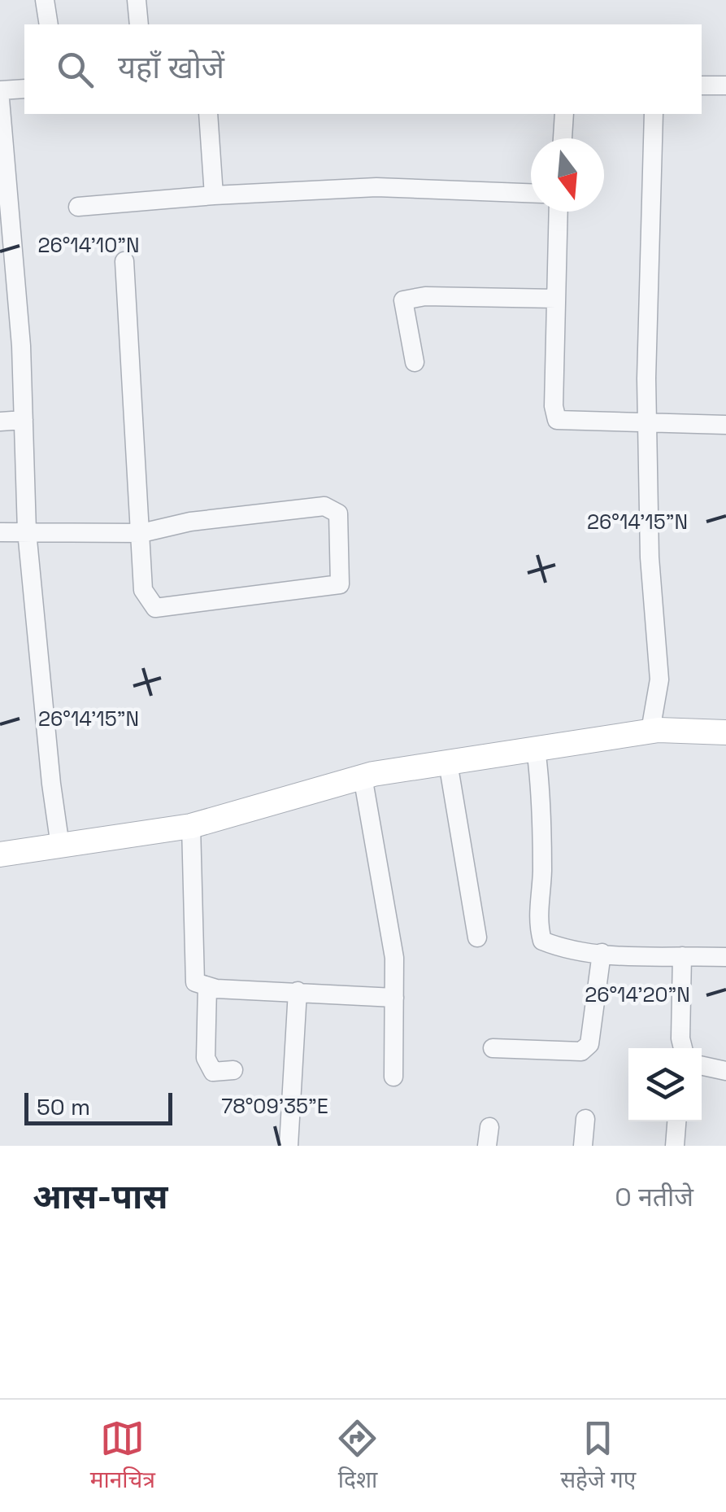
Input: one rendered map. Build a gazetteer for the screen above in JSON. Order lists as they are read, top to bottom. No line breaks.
{"scale_bar":"50 m","north":"bottom","page":{"search":"यहाँ खोजें","scale":"50 m","heading":["आस-पास","0 नतीजे"],"nav":["मानचित्र","दिशा","सहेजे गए"]},"coordinates":["26°14'10\"N","26°14'15\"N","26°14'20\"N","78°09'35\"E"]}
